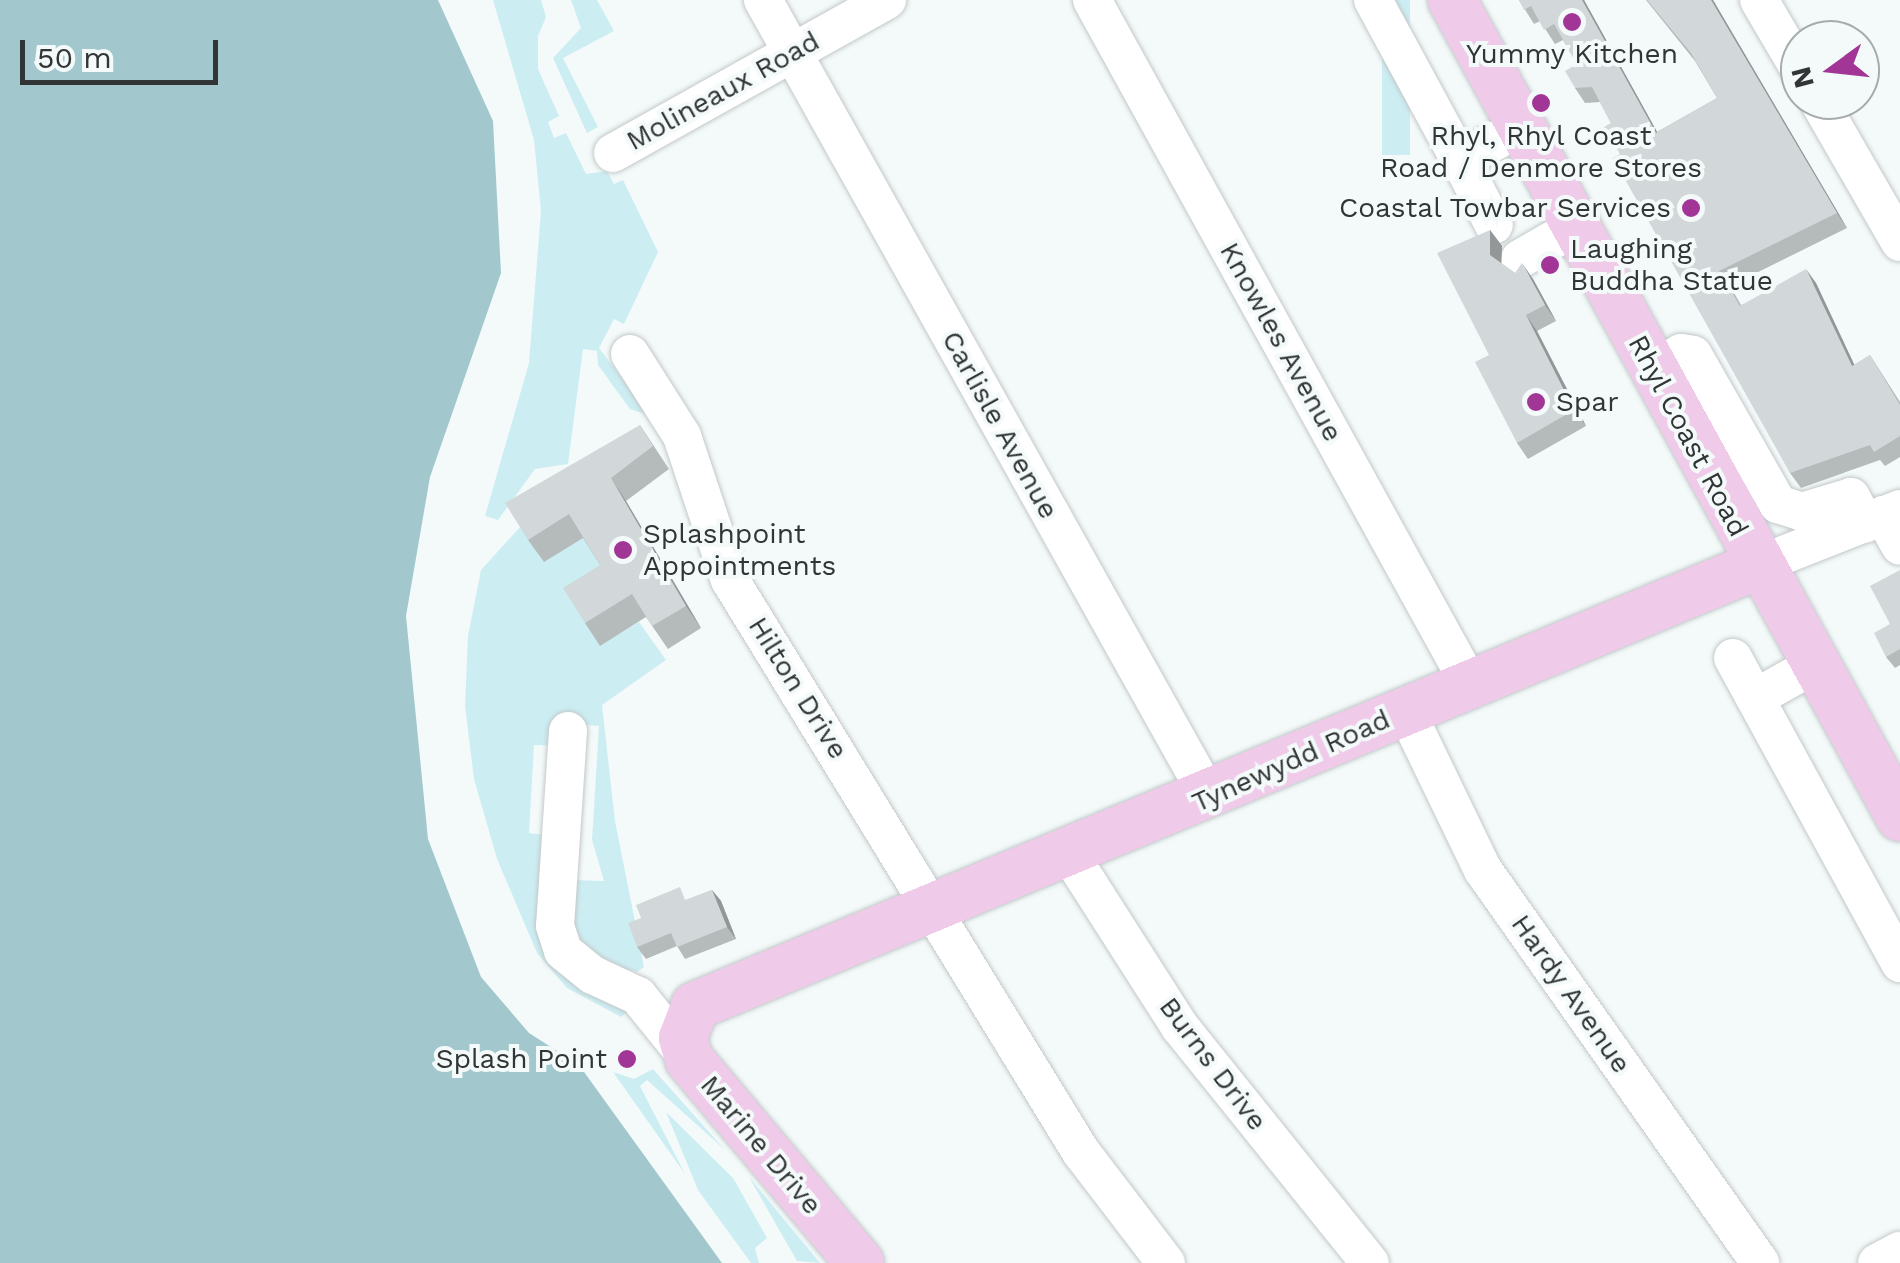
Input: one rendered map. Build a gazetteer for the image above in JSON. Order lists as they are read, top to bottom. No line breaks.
{"streets":{"main road":["Rhyl Coast Road","Tynewydd Road","Marine Drive"],"street":["Molineaux Road","Knowles Avenue","Carlisle Avenue","Hilton Drive","Hardy Avenue","Burns Drive"]},"crossings":[["Molineaux Road","Carlisle Avenue"],["Knowles Avenue","Tynewydd Road"],["Carlisle Avenue","Tynewydd Road"],["Rhyl Coast Road","Tynewydd Road"],["Hilton Drive","Tynewydd Road"],["Tynewydd Road","Hardy Avenue"],["Tynewydd Road","Burns Drive"],["Tynewydd Road","Marine Drive"]],"places":["Yummy Kitchen","Rhyl, Rhyl Coast Road / Denmore Stores","Coastal Towbar Services","Laughing Buddha Statue","Spar","Splashpoint Appointments","Splash Point"],"scale_bar":"50 m","north":"left"}
